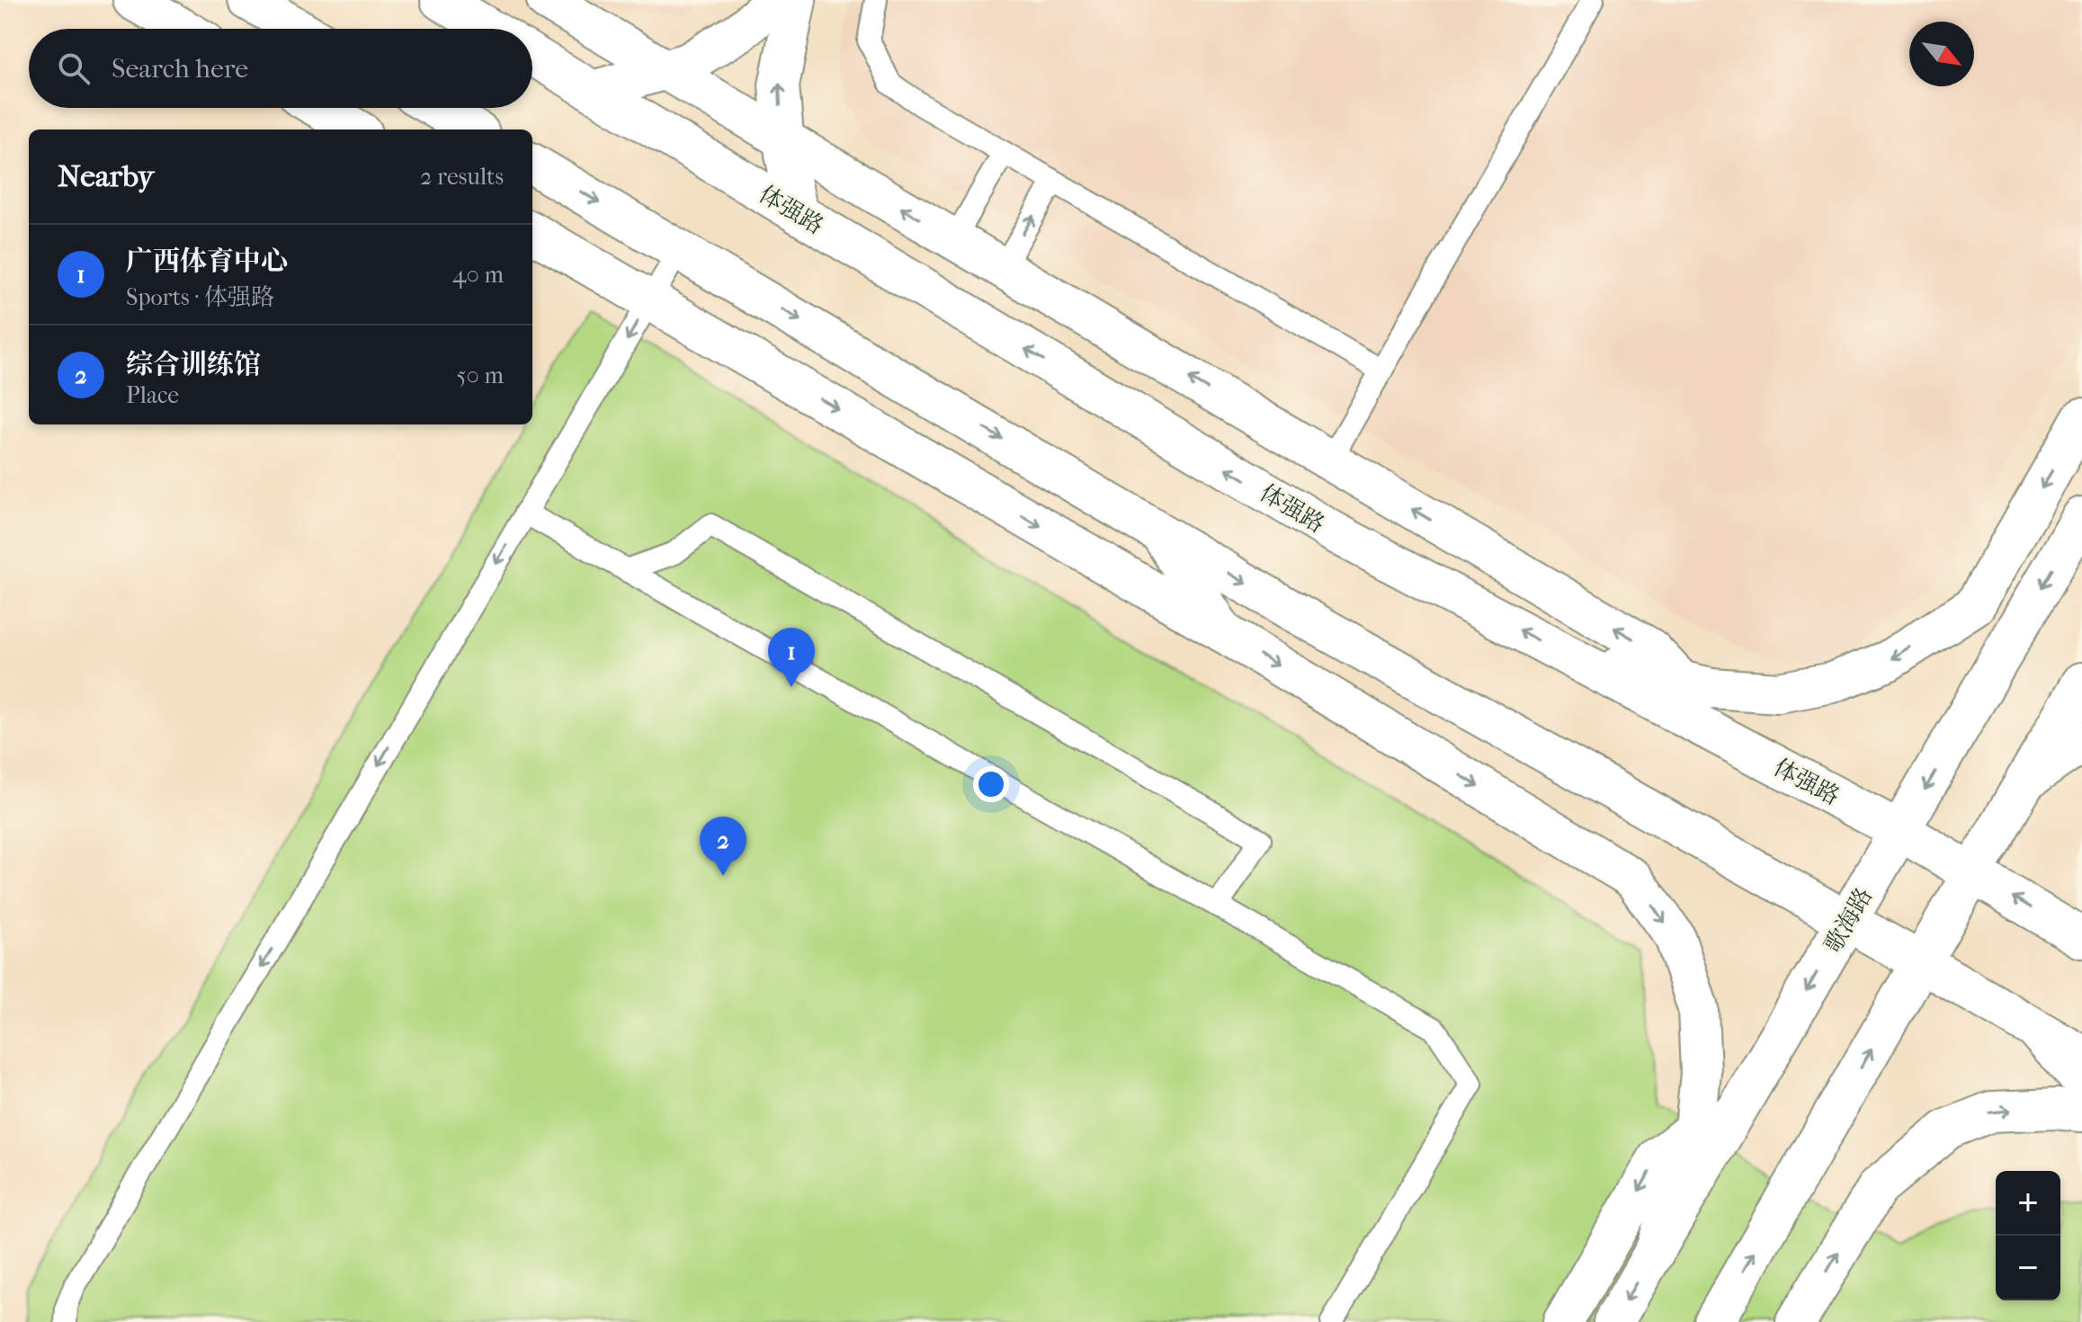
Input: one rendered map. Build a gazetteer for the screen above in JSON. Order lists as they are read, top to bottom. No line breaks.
{"streets":{"main road":["体强路","歌海路"]},"crossings":[["体强路","歌海路"]],"north":"bottom right","page":{"search":"Search here","heading":["Nearby","2 results"],"list":[{"mark":"1","name":"广西体育中心","note":"Sports · 体强路","value":"40 m"},{"mark":"2","name":"综合训练馆","note":"Place","value":"50 m"}],"pins":["1","2"],"map_buttons":["+","−"]}}
